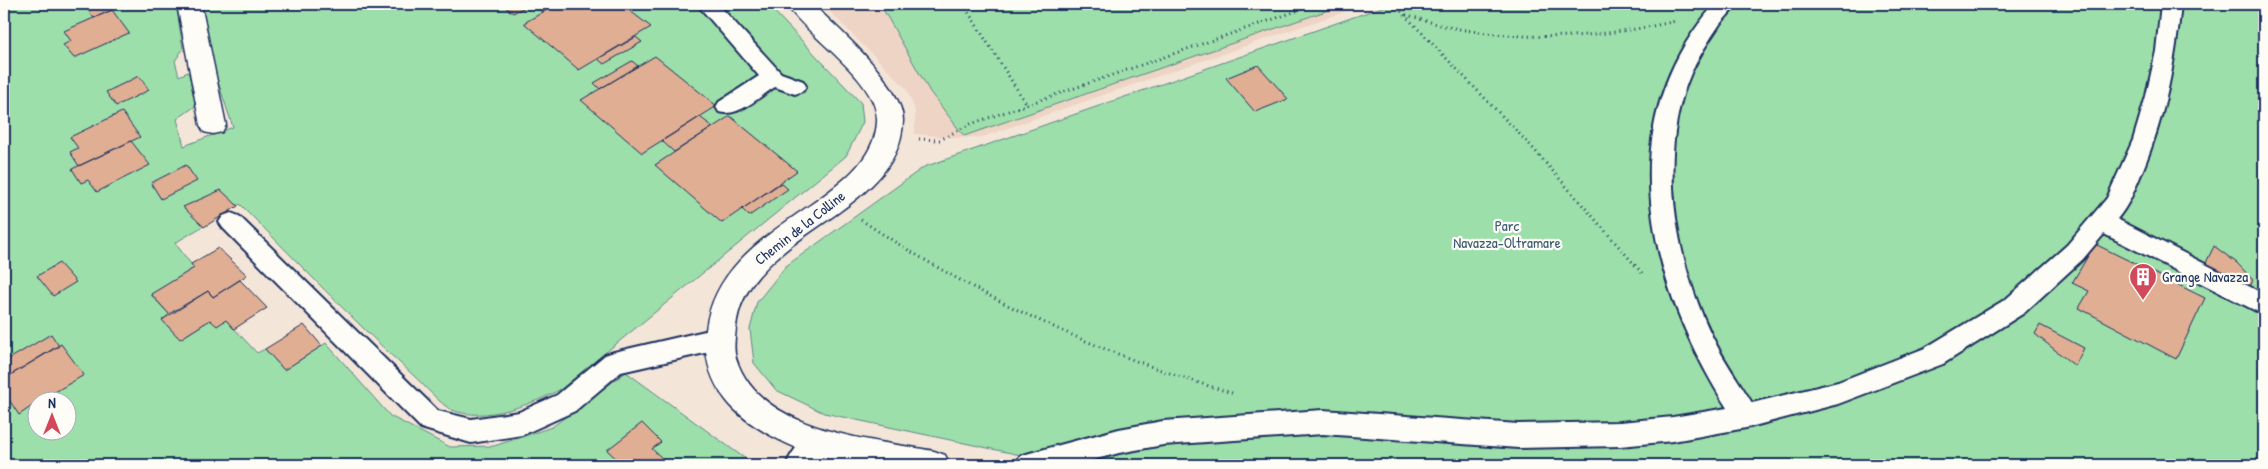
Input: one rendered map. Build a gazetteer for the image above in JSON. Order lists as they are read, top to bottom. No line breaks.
{"streets":{"street":["Chemin de la Colline"]},"parks":["Parc Navazza-Oltramare"],"places":{"building":["Grange Navazza"]},"north":"top"}
